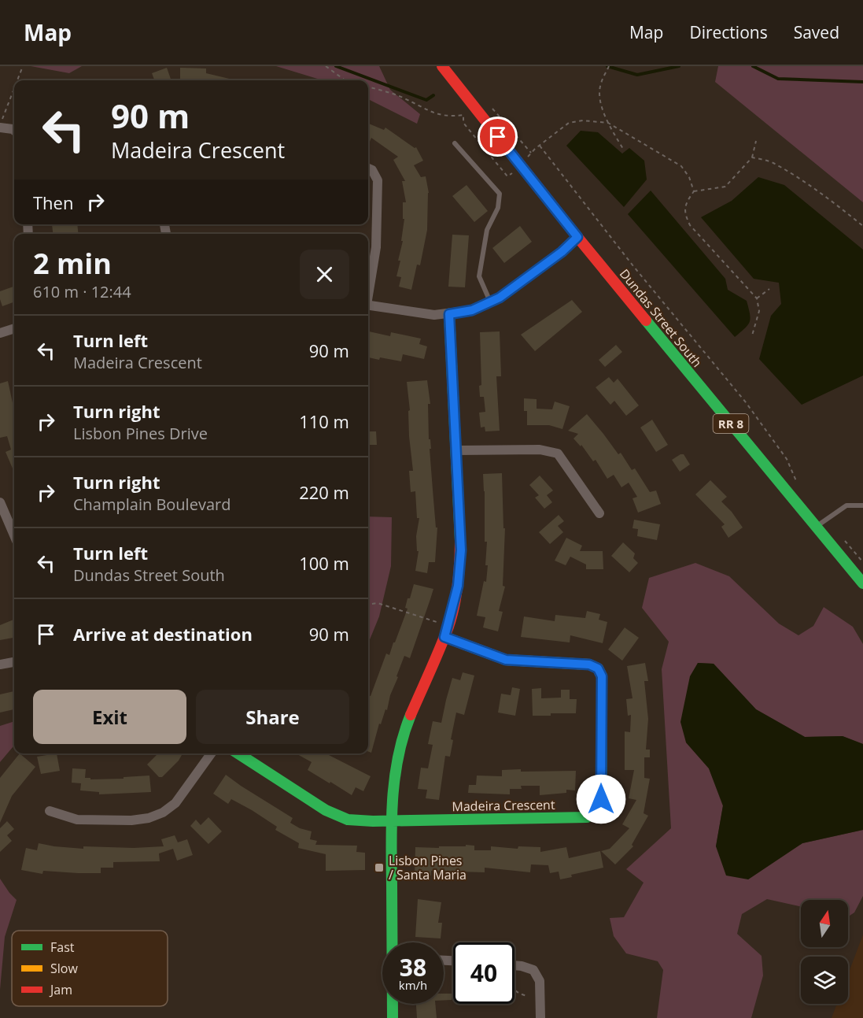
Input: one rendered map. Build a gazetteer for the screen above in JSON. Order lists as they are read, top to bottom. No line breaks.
{"streets":{"street":["Dundas Street South","RR 8","Madeira Crescent"]},"places":{"transit":["Lisbon Pines / Santa Maria"]},"legend":["Fast","Slow","Jam"],"north":"top","page":{"header":"Map","nav":["Map","Directions","Saved"],"turn":["90 m","Madeira Crescent"],"then":"Then","heading":["2 min","610 m · 12:44"],"list":[{"name":"Turn left","note":"Madeira Crescent","value":"90 m"},{"name":"Turn right","note":"Lisbon Pines Drive","value":"110 m"},{"name":"Turn right","note":"Champlain Boulevard","value":"220 m"},{"name":"Turn left","note":"Dundas Street South","value":"100 m"},{"name":"Arrive at destination","value":"90 m"}],"buttons":["Exit","Share"],"speed":"38 km/h","limit":"40"}}
